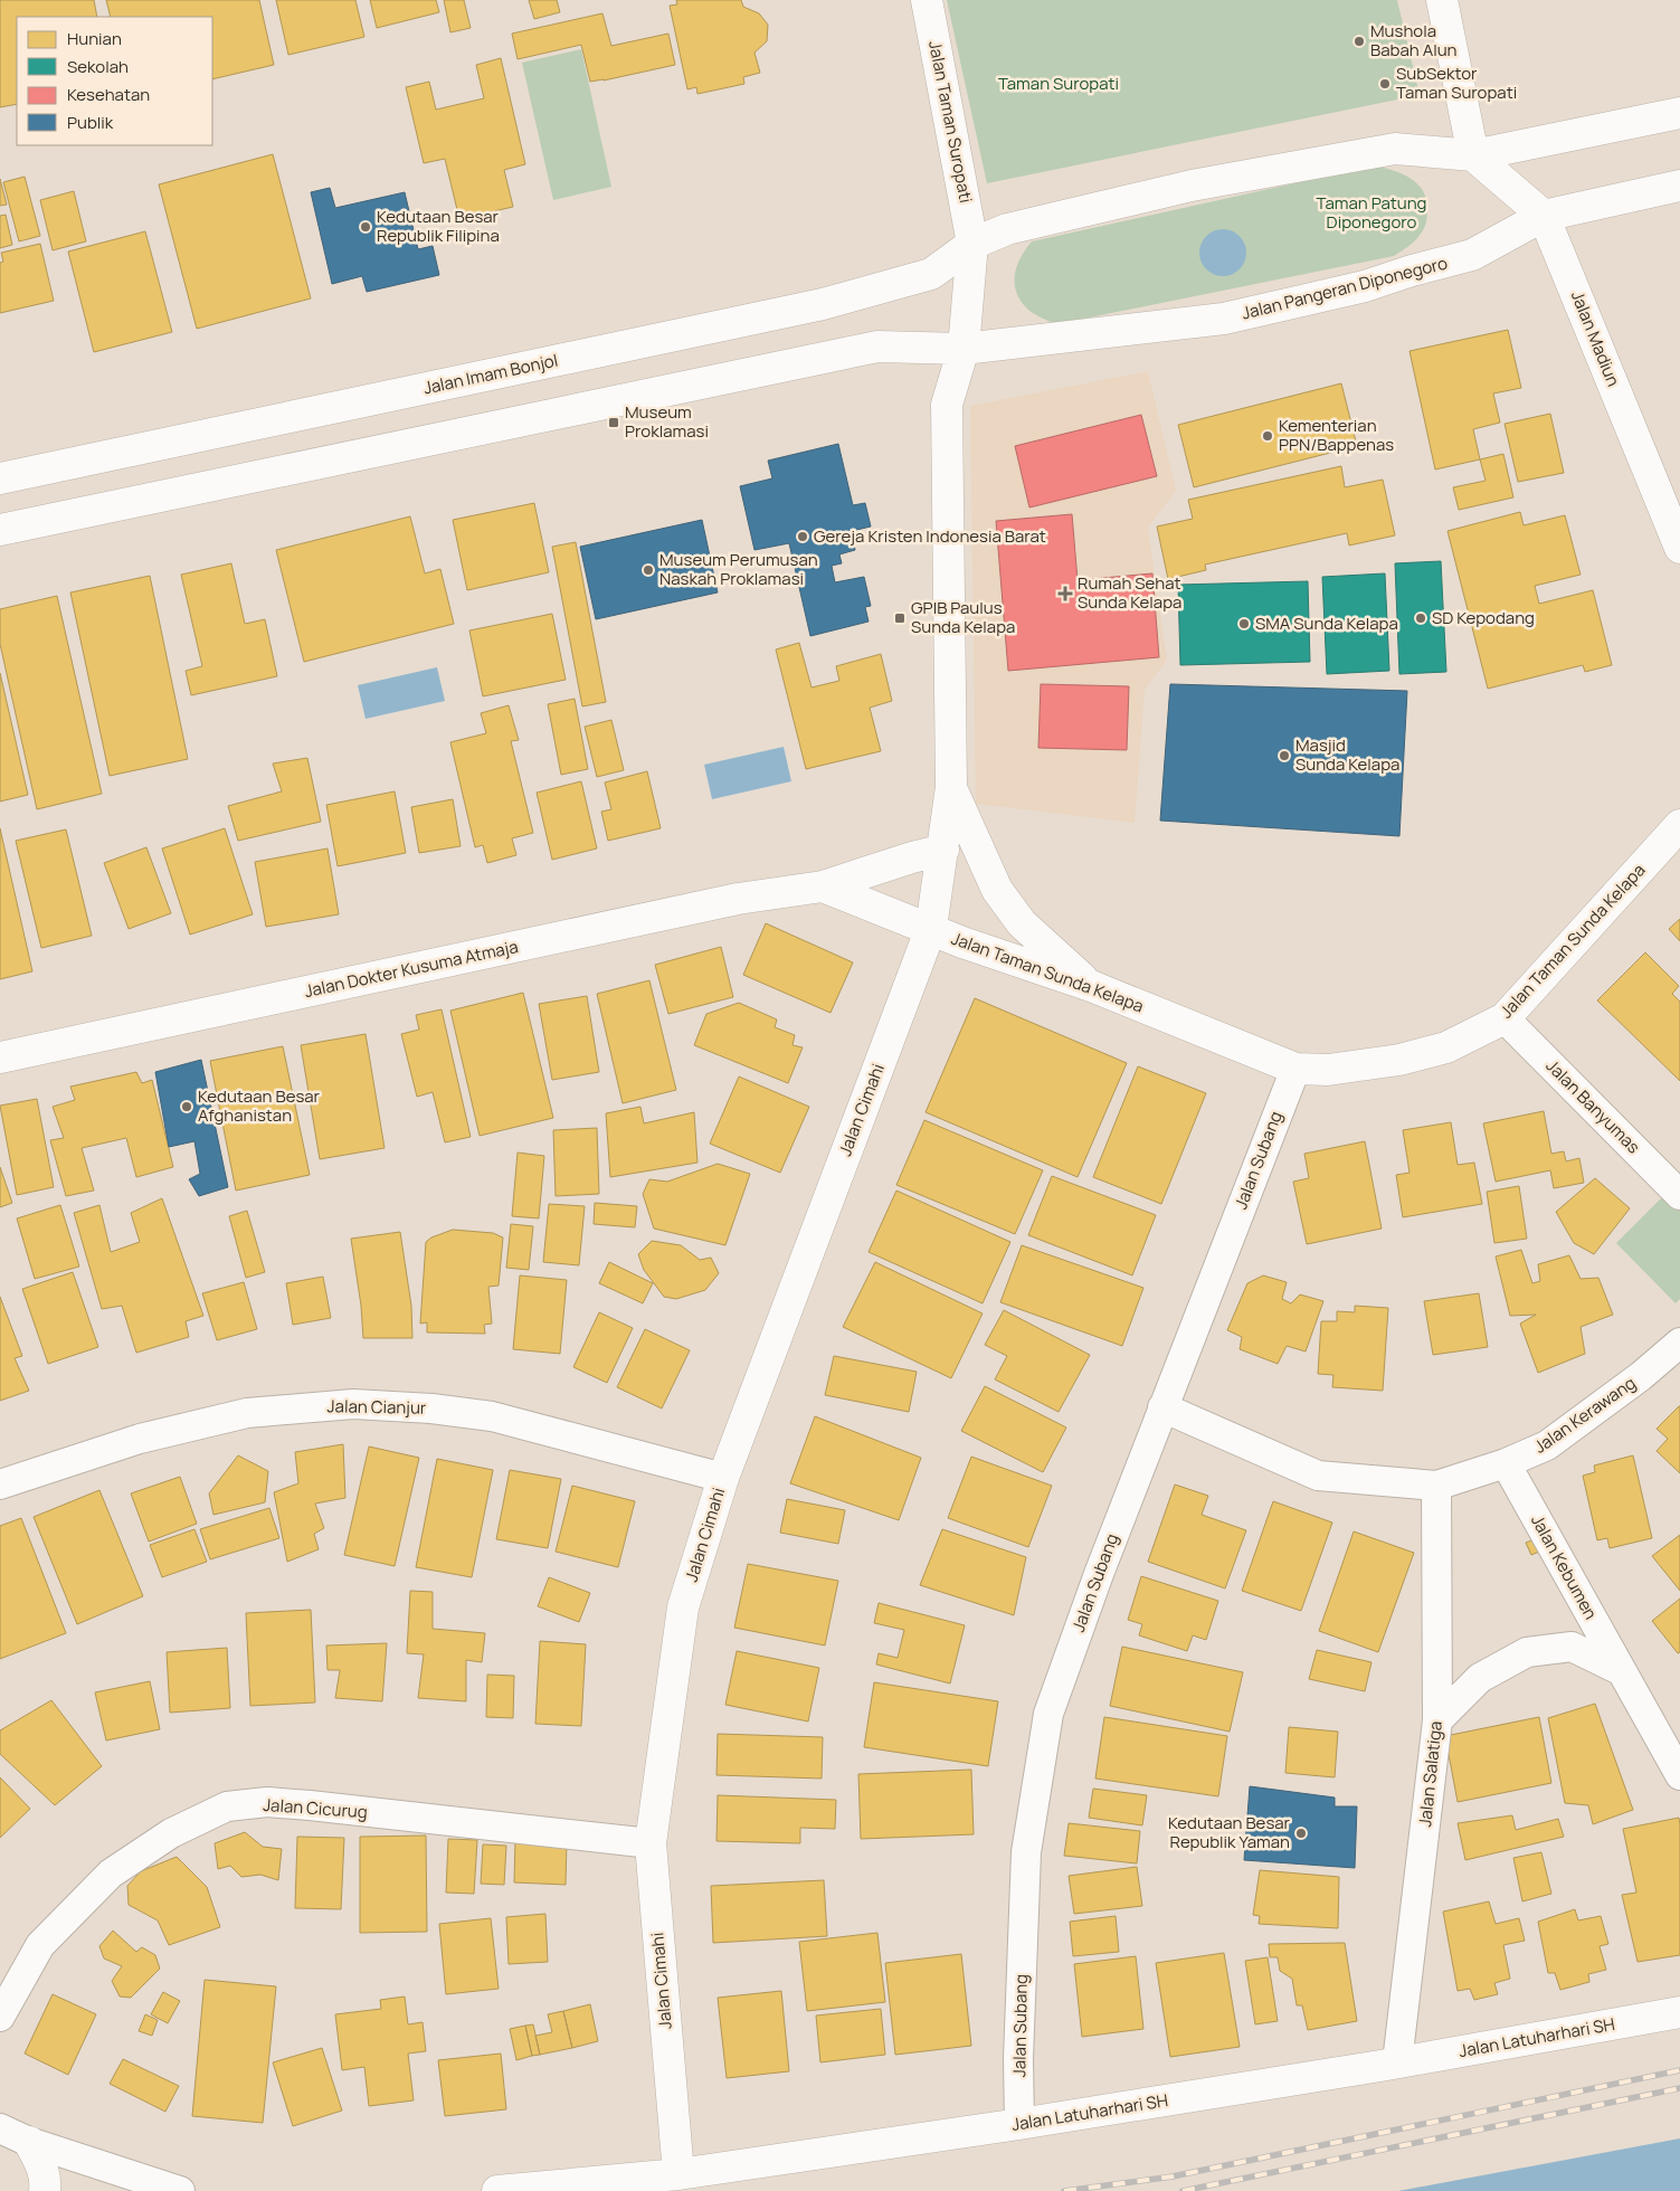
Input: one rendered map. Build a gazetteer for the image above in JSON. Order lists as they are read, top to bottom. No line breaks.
{"streets":{"street":["Jalan Taman Suropati","Jalan Pangeran Diponegoro","Jalan Madiun","Jalan Imam Bonjol","Jalan Taman Sunda Kelapa","Jalan Dokter Kusuma Atmaja","Jalan Banyumas","Jalan Cimahi","Jalan Subang","Jalan Cianjur","Jalan Kerawang","Jalan Kebumen","Jalan Salatiga","Jalan Cicurug","Jalan Latuharhari SH"]},"crossings":[["Jalan Taman Suropati","Jalan Imam Bonjol"],["Jalan Taman Suropati","Jalan Taman Sunda Kelapa"],["Jalan Pangeran Diponegoro","Jalan Madiun"],["Jalan Pangeran Diponegoro","Jalan Taman Sunda Kelapa"],["Jalan Imam Bonjol","Jalan Taman Sunda Kelapa"],["Jalan Taman Sunda Kelapa","Jalan Dokter Kusuma Atmaja"],["Jalan Taman Sunda Kelapa","Jalan Banyumas"],["Jalan Taman Sunda Kelapa","Jalan Cimahi"],["Jalan Taman Sunda Kelapa","Jalan Subang"],["Jalan Cimahi","Jalan Cianjur"],["Jalan Cimahi","Jalan Cicurug"],["Jalan Cimahi","Jalan Latuharhari SH"],["Jalan Subang","Jalan Kerawang"],["Jalan Subang","Jalan Latuharhari SH"],["Jalan Kerawang","Jalan Kebumen"],["Jalan Kerawang","Jalan Salatiga"],["Jalan Salatiga","Jalan Latuharhari SH"]],"parks":["Taman Suropati","Taman Patung Diponegoro"],"places":{"other":["Mushola Babah Alun","SubSektor Taman Suropati","Kedutaan Besar Republik Filipina","Kementerian PPN/Bappenas","Gereja Kristen Indonesia Barat","Museum Perumusan Naskah Proklamasi","SD Kepodang","SMA Sunda Kelapa","Masjid Sunda Kelapa","Kedutaan Besar Afghanistan","Kedutaan Besar Republik Yaman"],"transit":["Museum Proklamasi","GPIB Paulus Sunda Kelapa"],"health":["Rumah Sehat Sunda Kelapa"]},"legend":["Hunian","Sekolah","Kesehatan","Publik"]}
